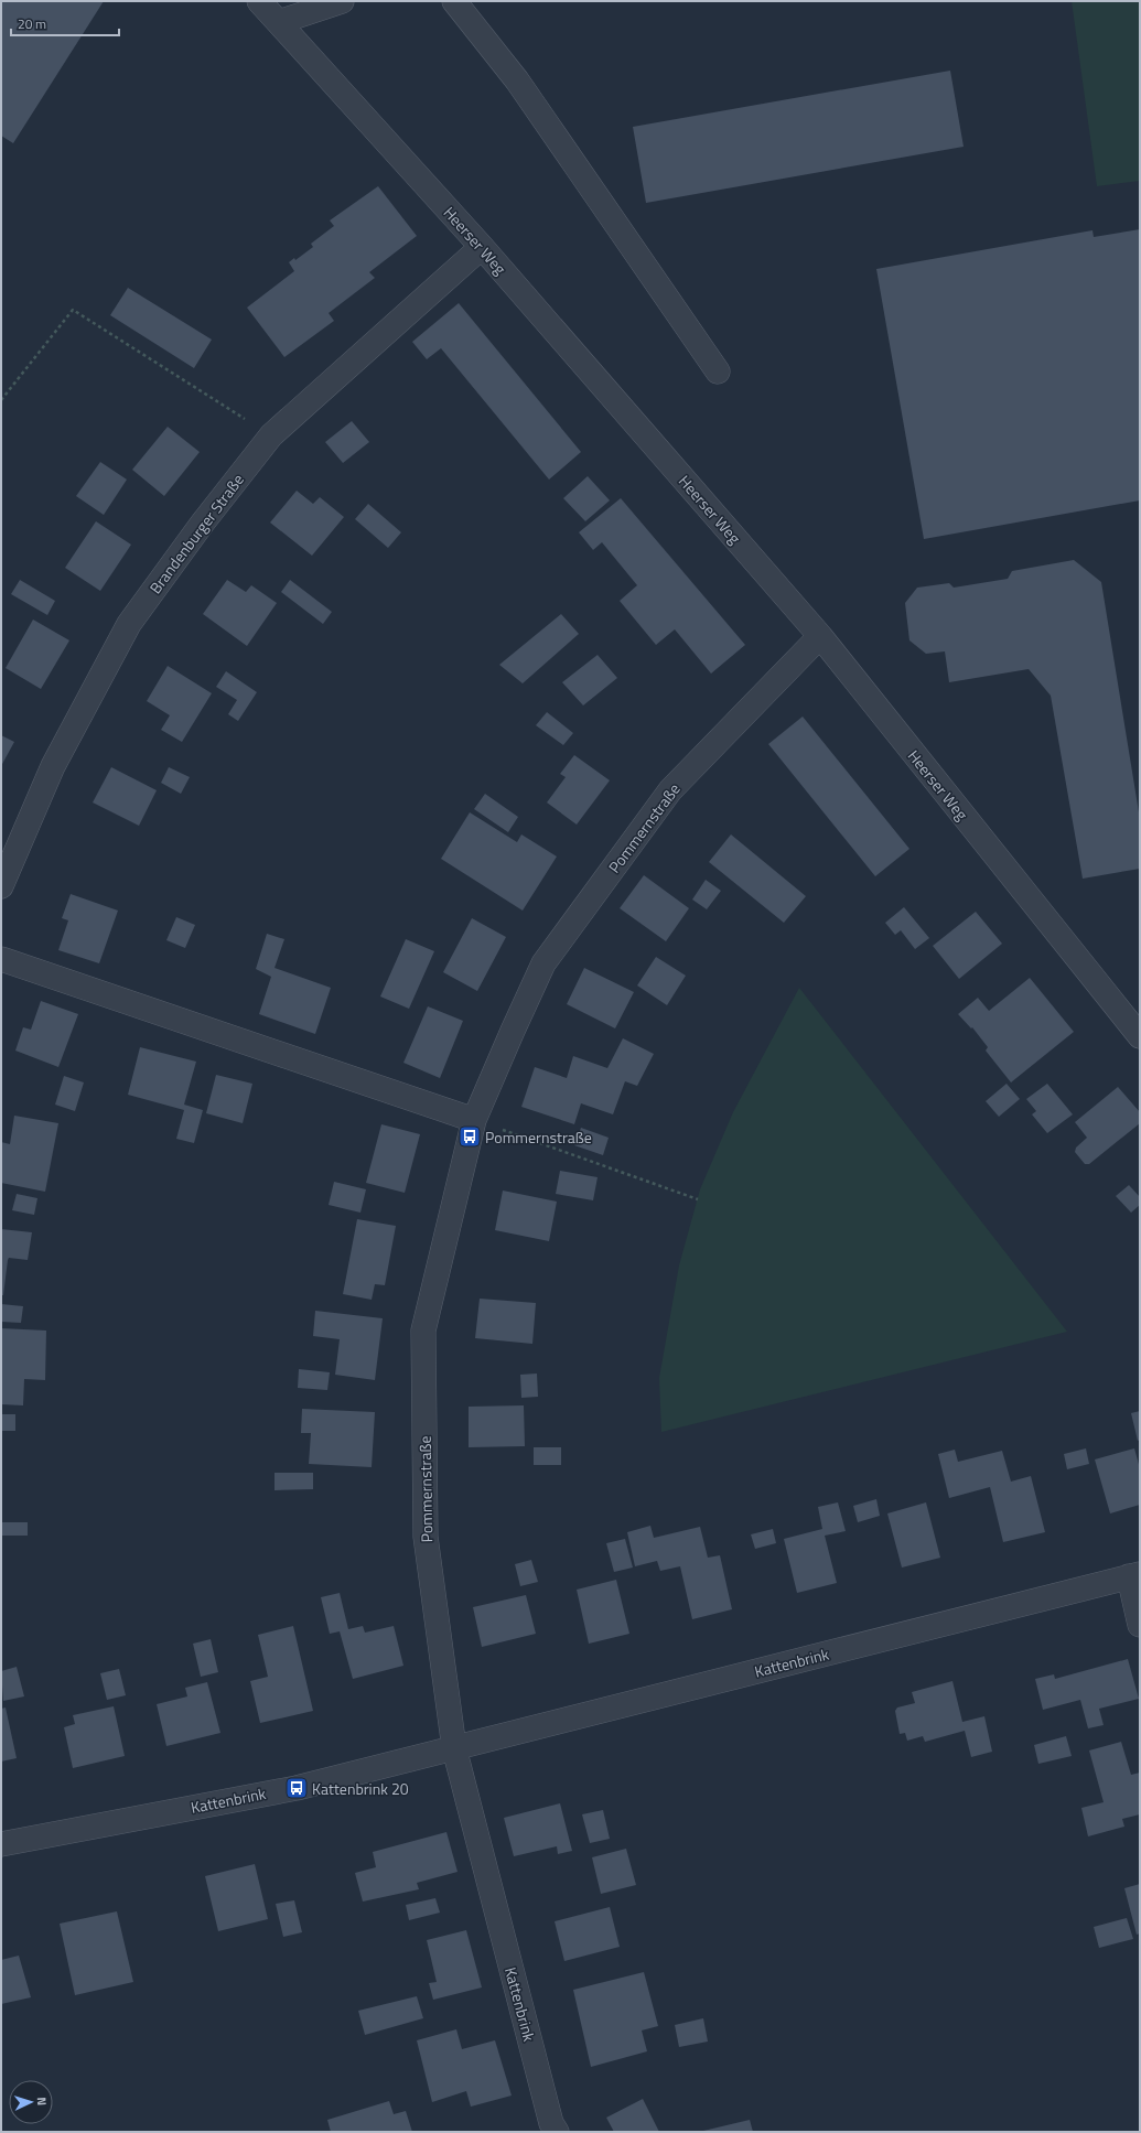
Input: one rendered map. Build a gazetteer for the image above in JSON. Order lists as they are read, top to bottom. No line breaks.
{"streets":{"street":["Heerser Weg","Brandenburger Straße","Pommernstraße","Kattenbrink"]},"crossings":[["Heerser Weg","Brandenburger Straße"],["Heerser Weg","Pommernstraße"],["Pommernstraße","Kattenbrink"]],"places":{"bus stop":["Pommernstraße","Kattenbrink 20"]},"scale_bar":"20 m","north":"right"}
